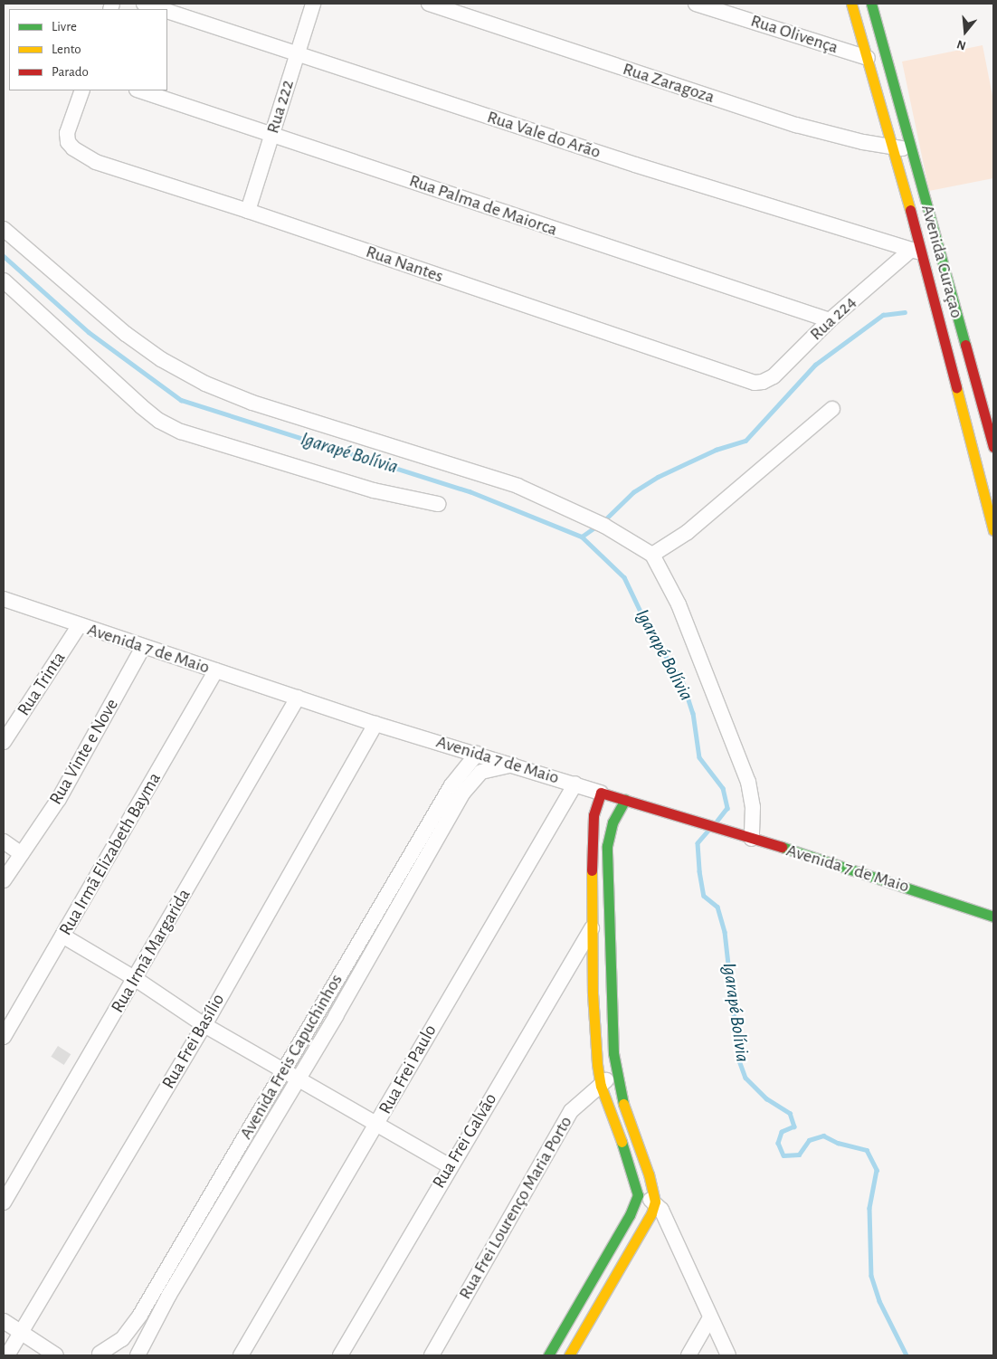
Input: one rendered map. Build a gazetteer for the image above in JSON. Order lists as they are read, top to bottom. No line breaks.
{"streets":{"street":["Rua Olivença","Rua Zaragoza","Rua 222","Rua Vale do Arão","Rua Palma de Maiorca","Avenida Curaçao","Rua Nantes","Rua 224","Avenida 7 de Maio","Rua Trinta","Rua Vinte e Nove","Rua Irmã Elizabeth Bayma","Rua Irmã Margarida","Rua Frei Basílio","Avenida Freis Capuchinhos","Rua Frei Paulo","Rua Frei Galvão","Rua Frei Lourenço Maria Porto"]},"crossings":[["Rua Olivença","Avenida Curaçao"],["Rua Zaragoza","Avenida Curaçao"],["Rua 222","Rua Vale do Arão"],["Rua 222","Rua Palma de Maiorca"],["Rua 222","Rua Nantes"],["Rua Vale do Arão","Avenida Curaçao"],["Rua Vale do Arão","Rua 224"],["Rua Palma de Maiorca","Rua 224"],["Avenida Curaçao","Rua 224"],["Rua Nantes","Rua 224"],["Avenida 7 de Maio","Rua Trinta"],["Avenida 7 de Maio","Rua Vinte e Nove"],["Avenida 7 de Maio","Rua Irmã Elizabeth Bayma"],["Avenida 7 de Maio","Rua Irmã Margarida"],["Avenida 7 de Maio","Rua Frei Basílio"],["Avenida 7 de Maio","Avenida Freis Capuchinhos"],["Avenida 7 de Maio","Rua Frei Paulo"]],"water":["Igarapé Bolívia"],"legend":["Livre","Lento","Parado"],"north":"bottom"}
